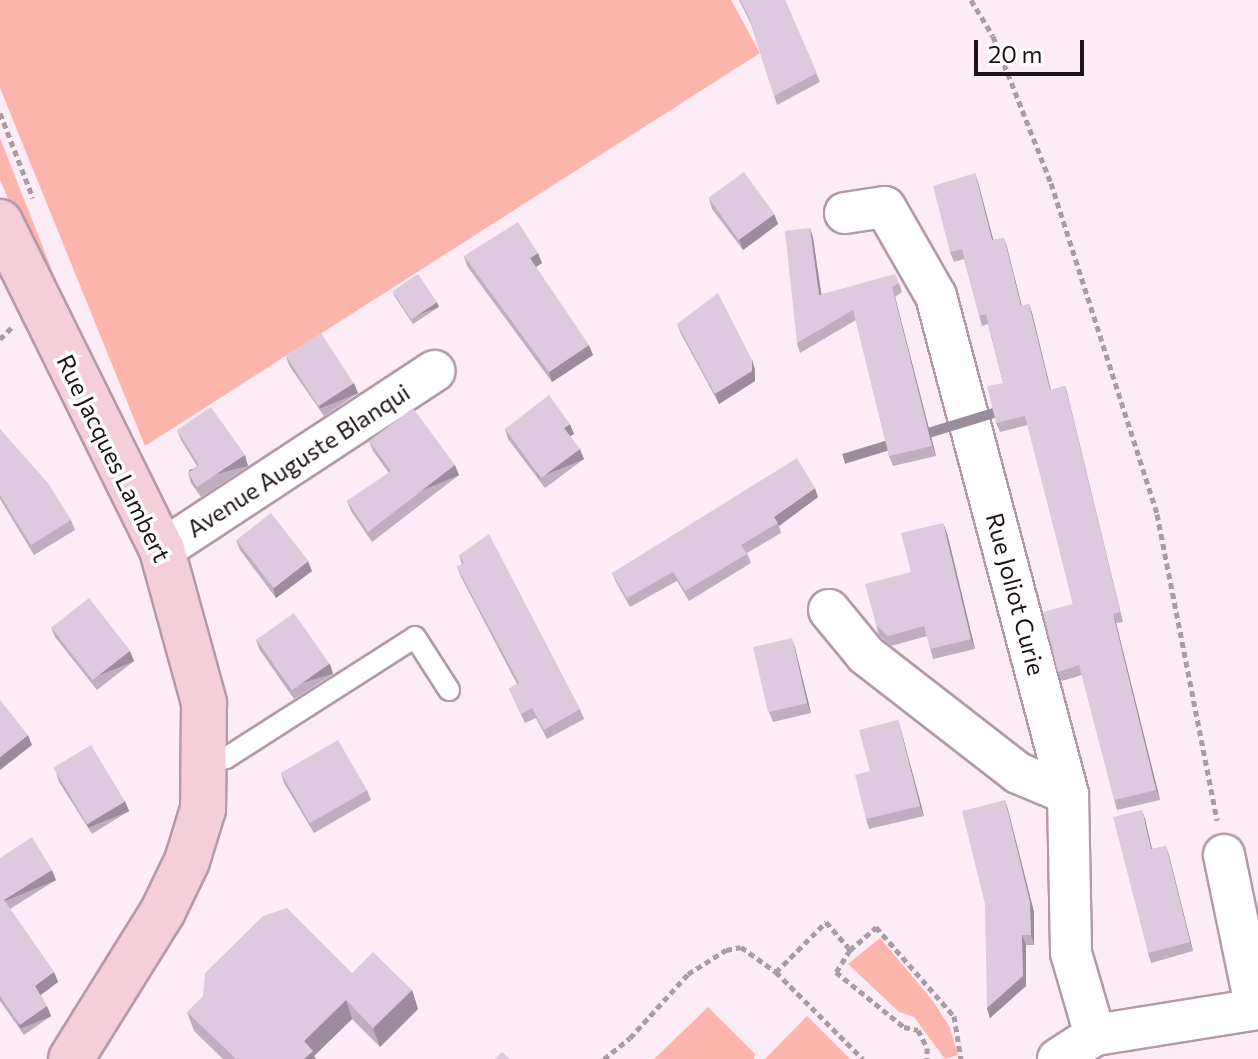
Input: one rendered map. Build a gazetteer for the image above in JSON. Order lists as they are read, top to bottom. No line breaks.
{"streets":{"street":["Rue Jacques Lambert","Avenue Auguste Blanqui","Rue Joliot Curie"]},"crossings":[["Rue Jacques Lambert","Avenue Auguste Blanqui"]],"scale_bar":"20 m"}
